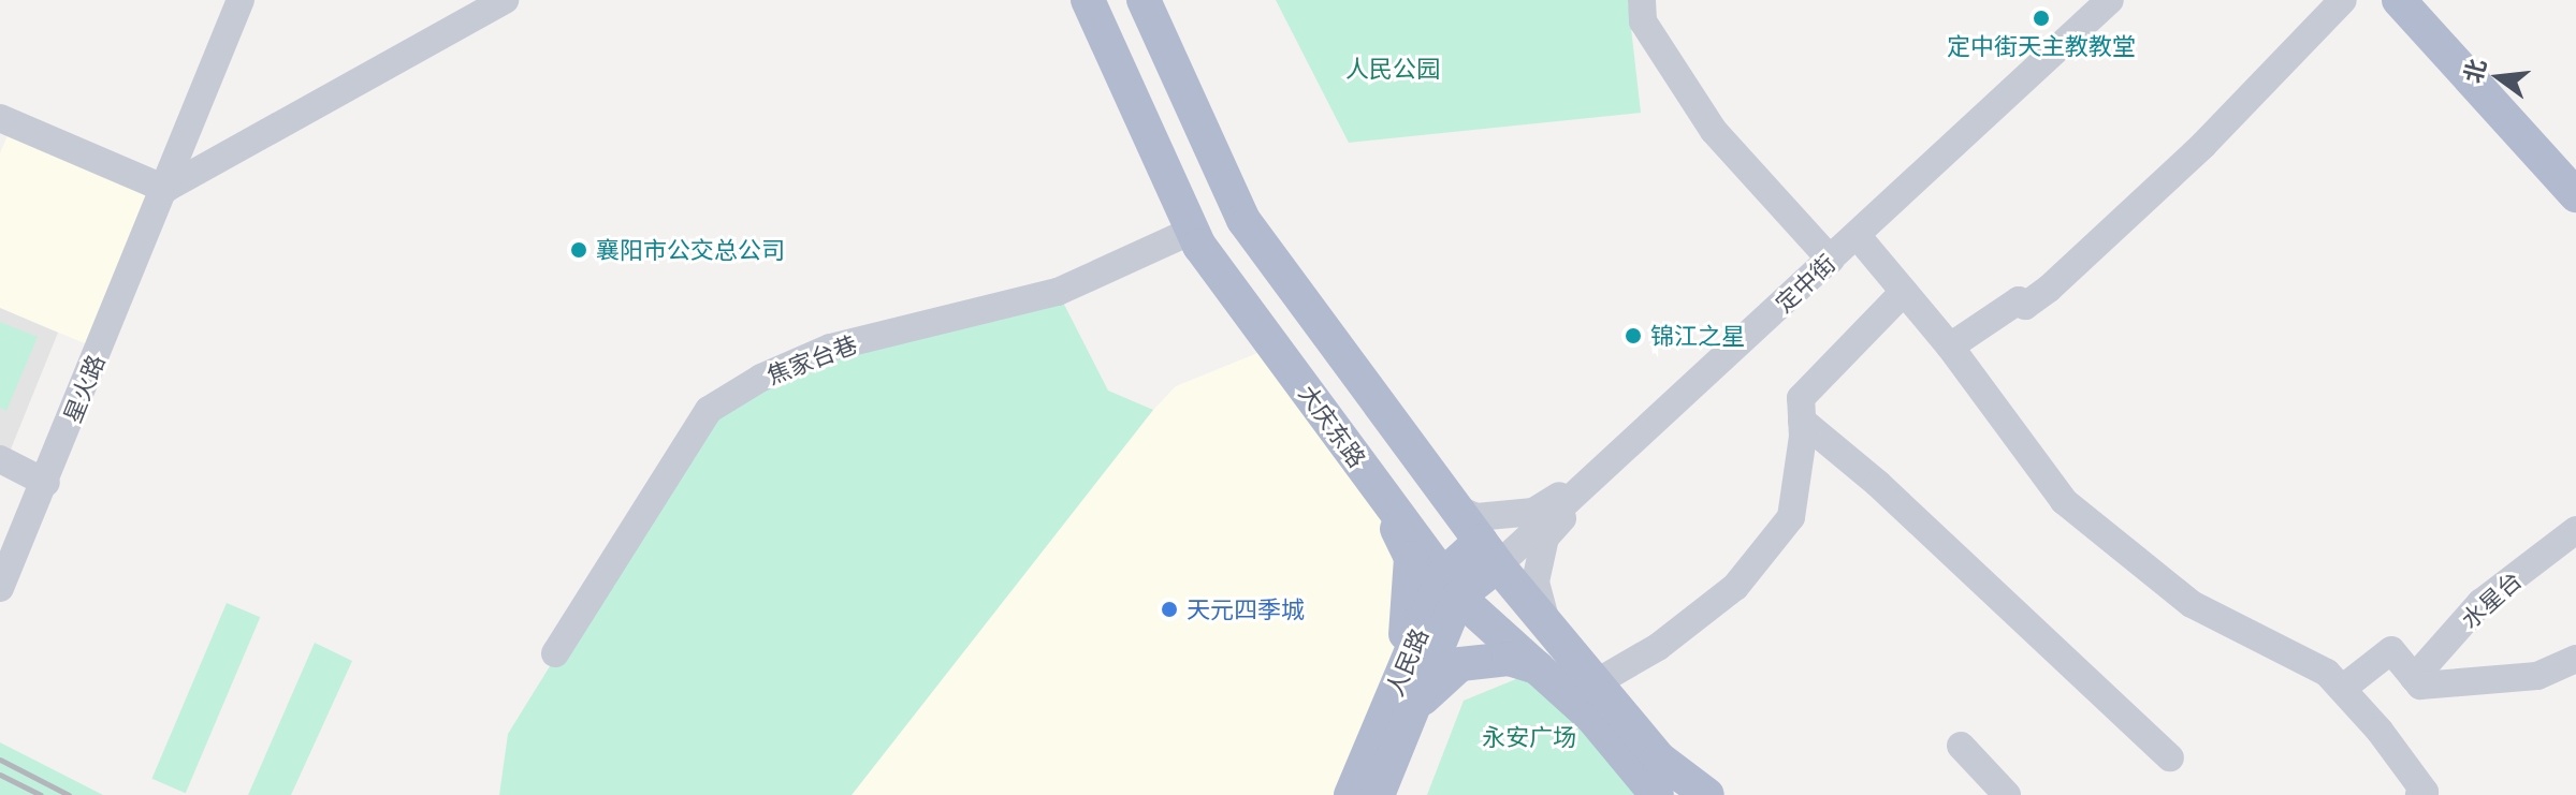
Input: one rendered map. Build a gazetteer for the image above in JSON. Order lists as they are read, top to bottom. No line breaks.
{"streets":{"main road":["大庆东路","人民路"],"street":["定中街","焦家台巷","星火路","水星台"]},"crossings":[["定中街","人民路"],["焦家台巷","大庆东路"],["大庆东路","人民路"]],"parks":["人民公园","永安广场"],"places":["定中街天主教教堂","襄阳市公交总公司","锦江之星","天元四季城"],"north":"left"}
